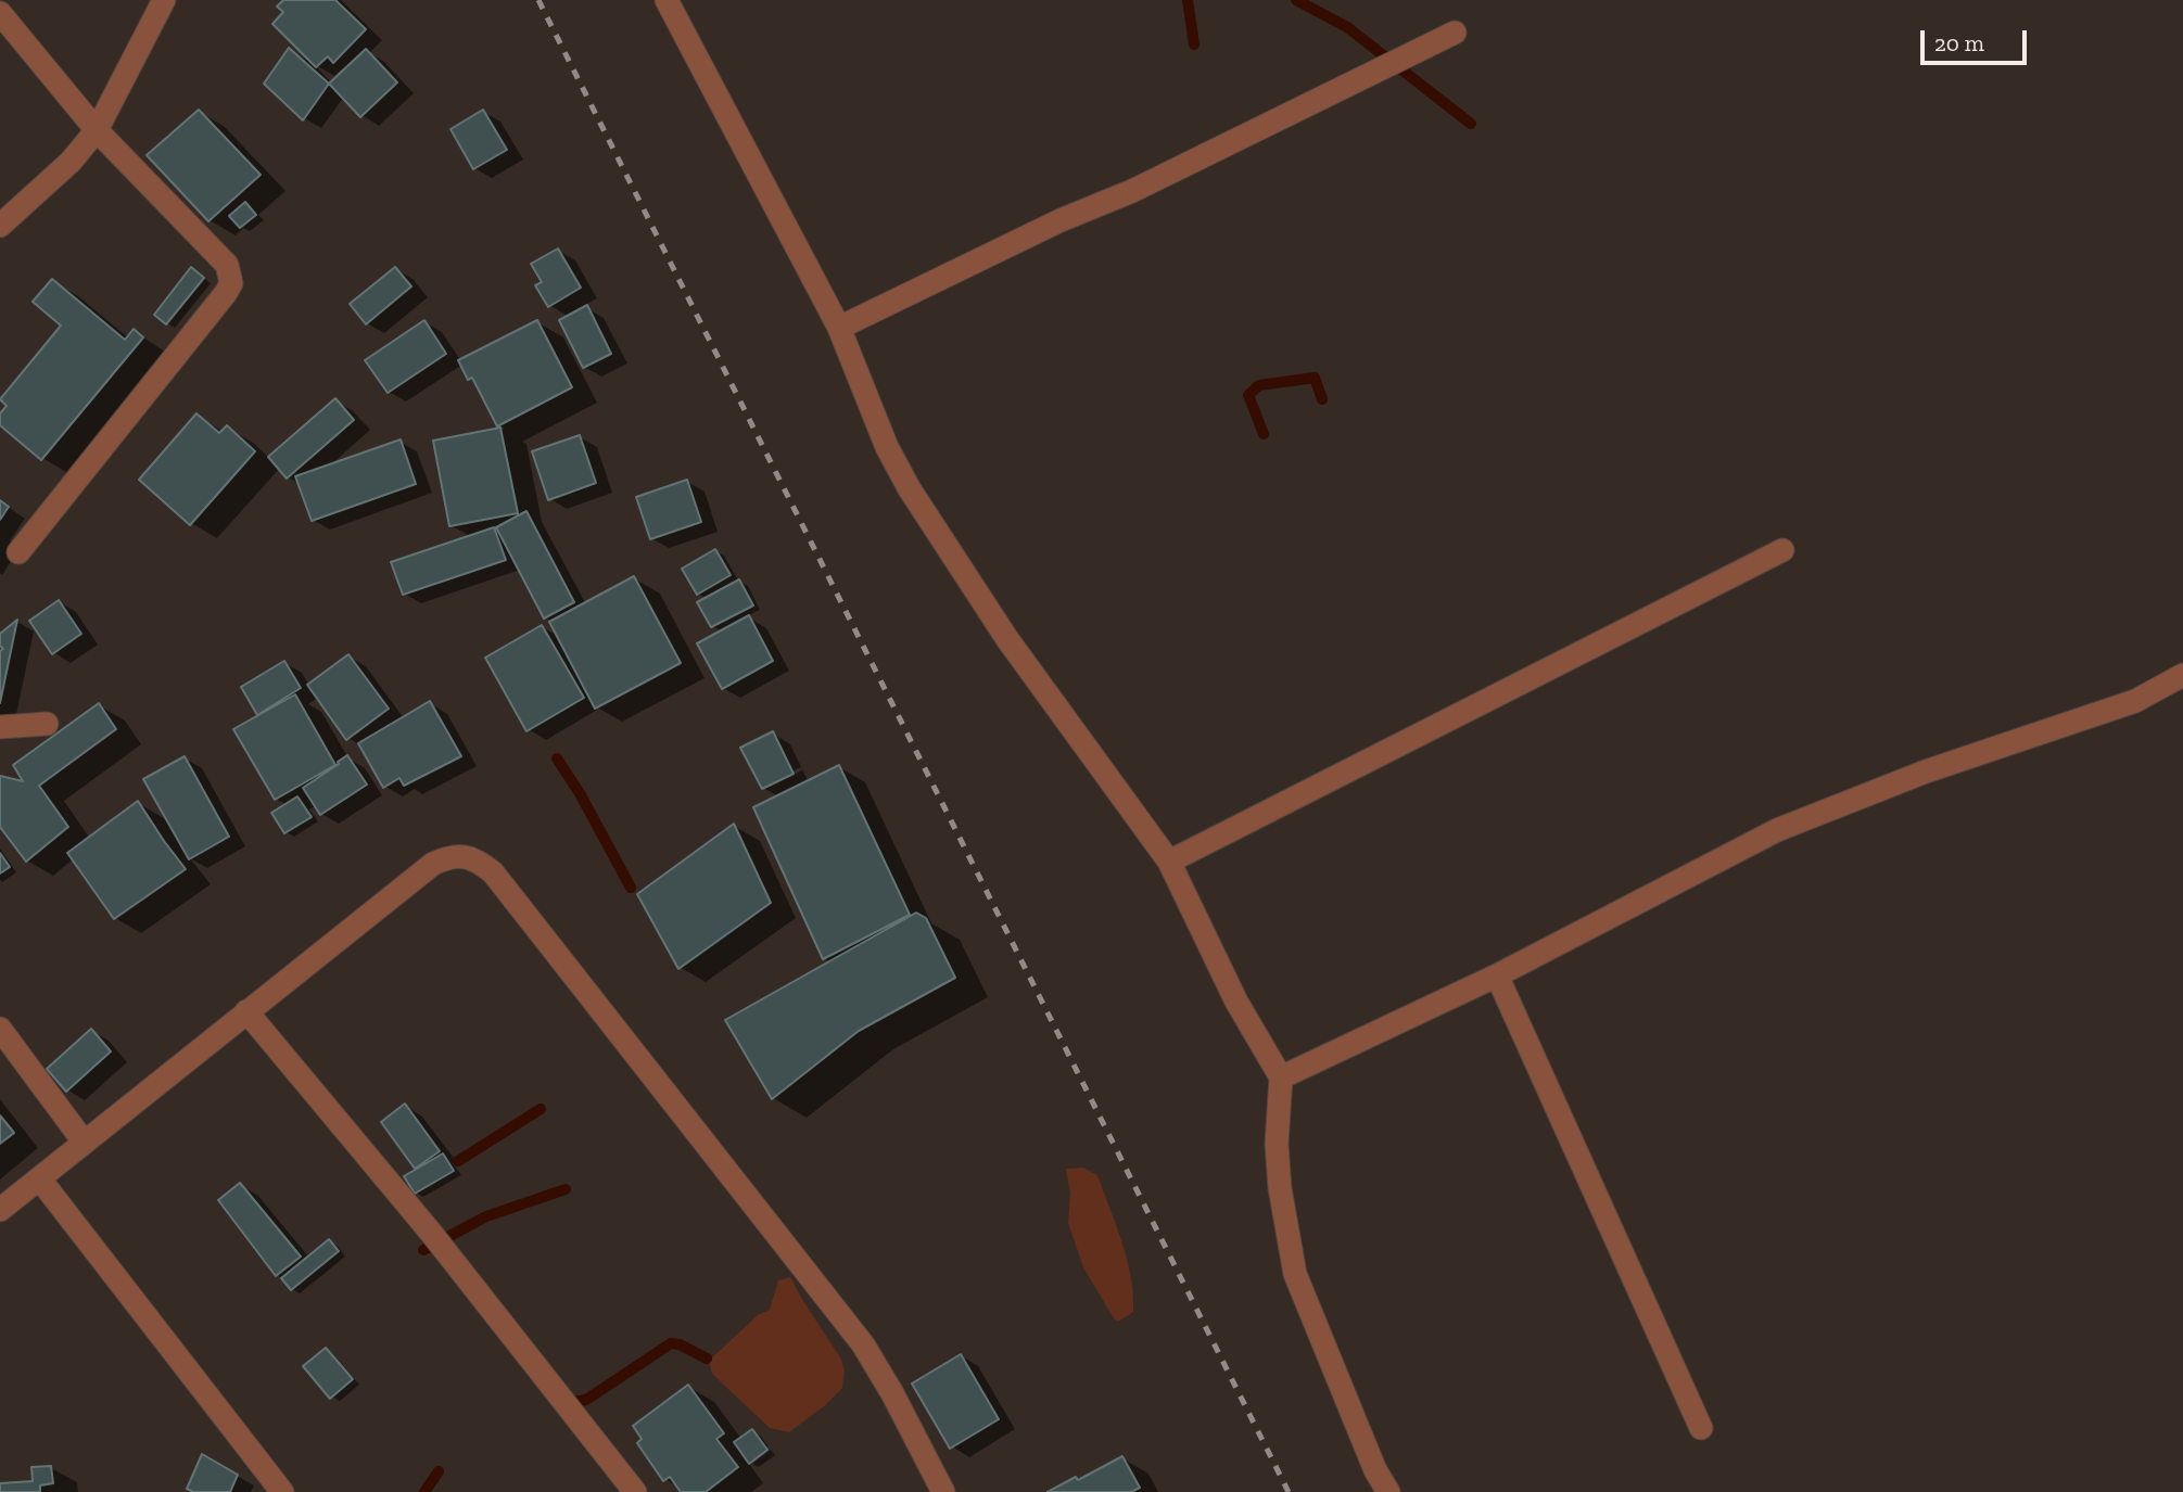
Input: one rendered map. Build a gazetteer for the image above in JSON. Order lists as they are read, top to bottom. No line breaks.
{"scale_bar":"20 m"}
